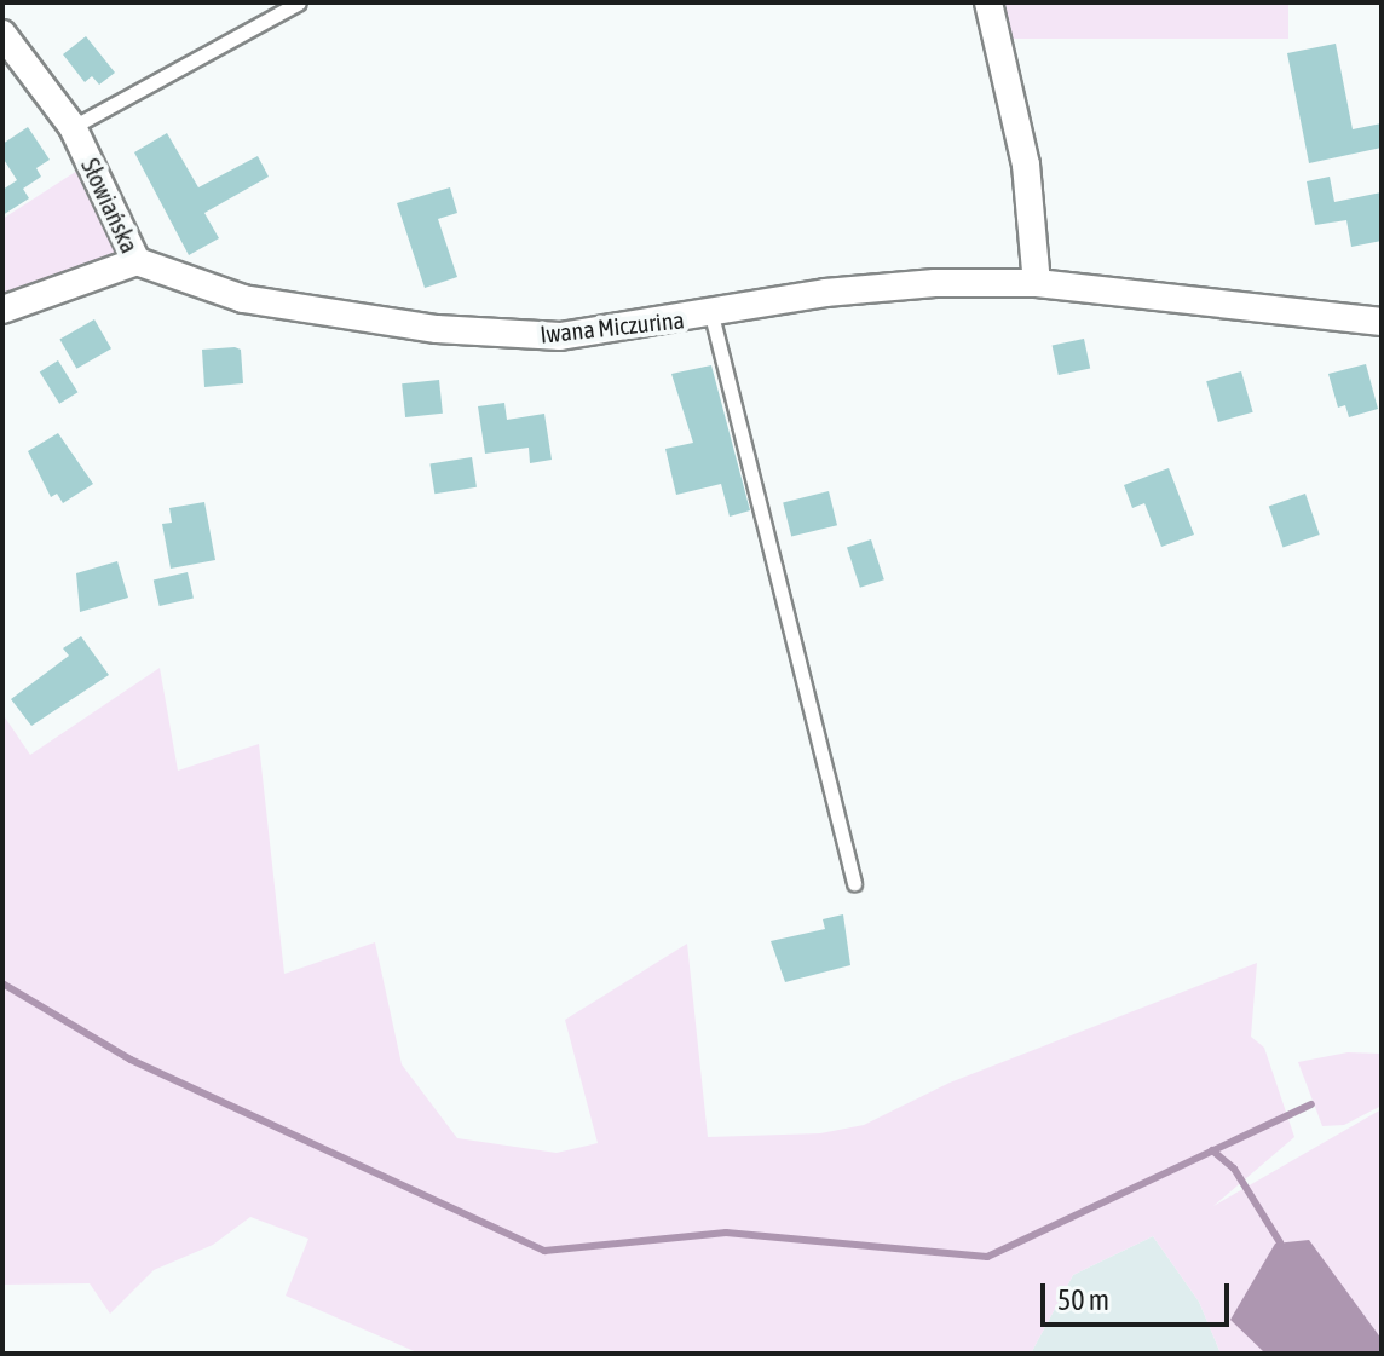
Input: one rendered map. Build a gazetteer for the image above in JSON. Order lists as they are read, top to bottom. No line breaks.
{"streets":{"street":["Słowiańska","Iwana Miczurina"]},"crossings":[["Słowiańska","Iwana Miczurina"]],"scale_bar":"50 m"}
